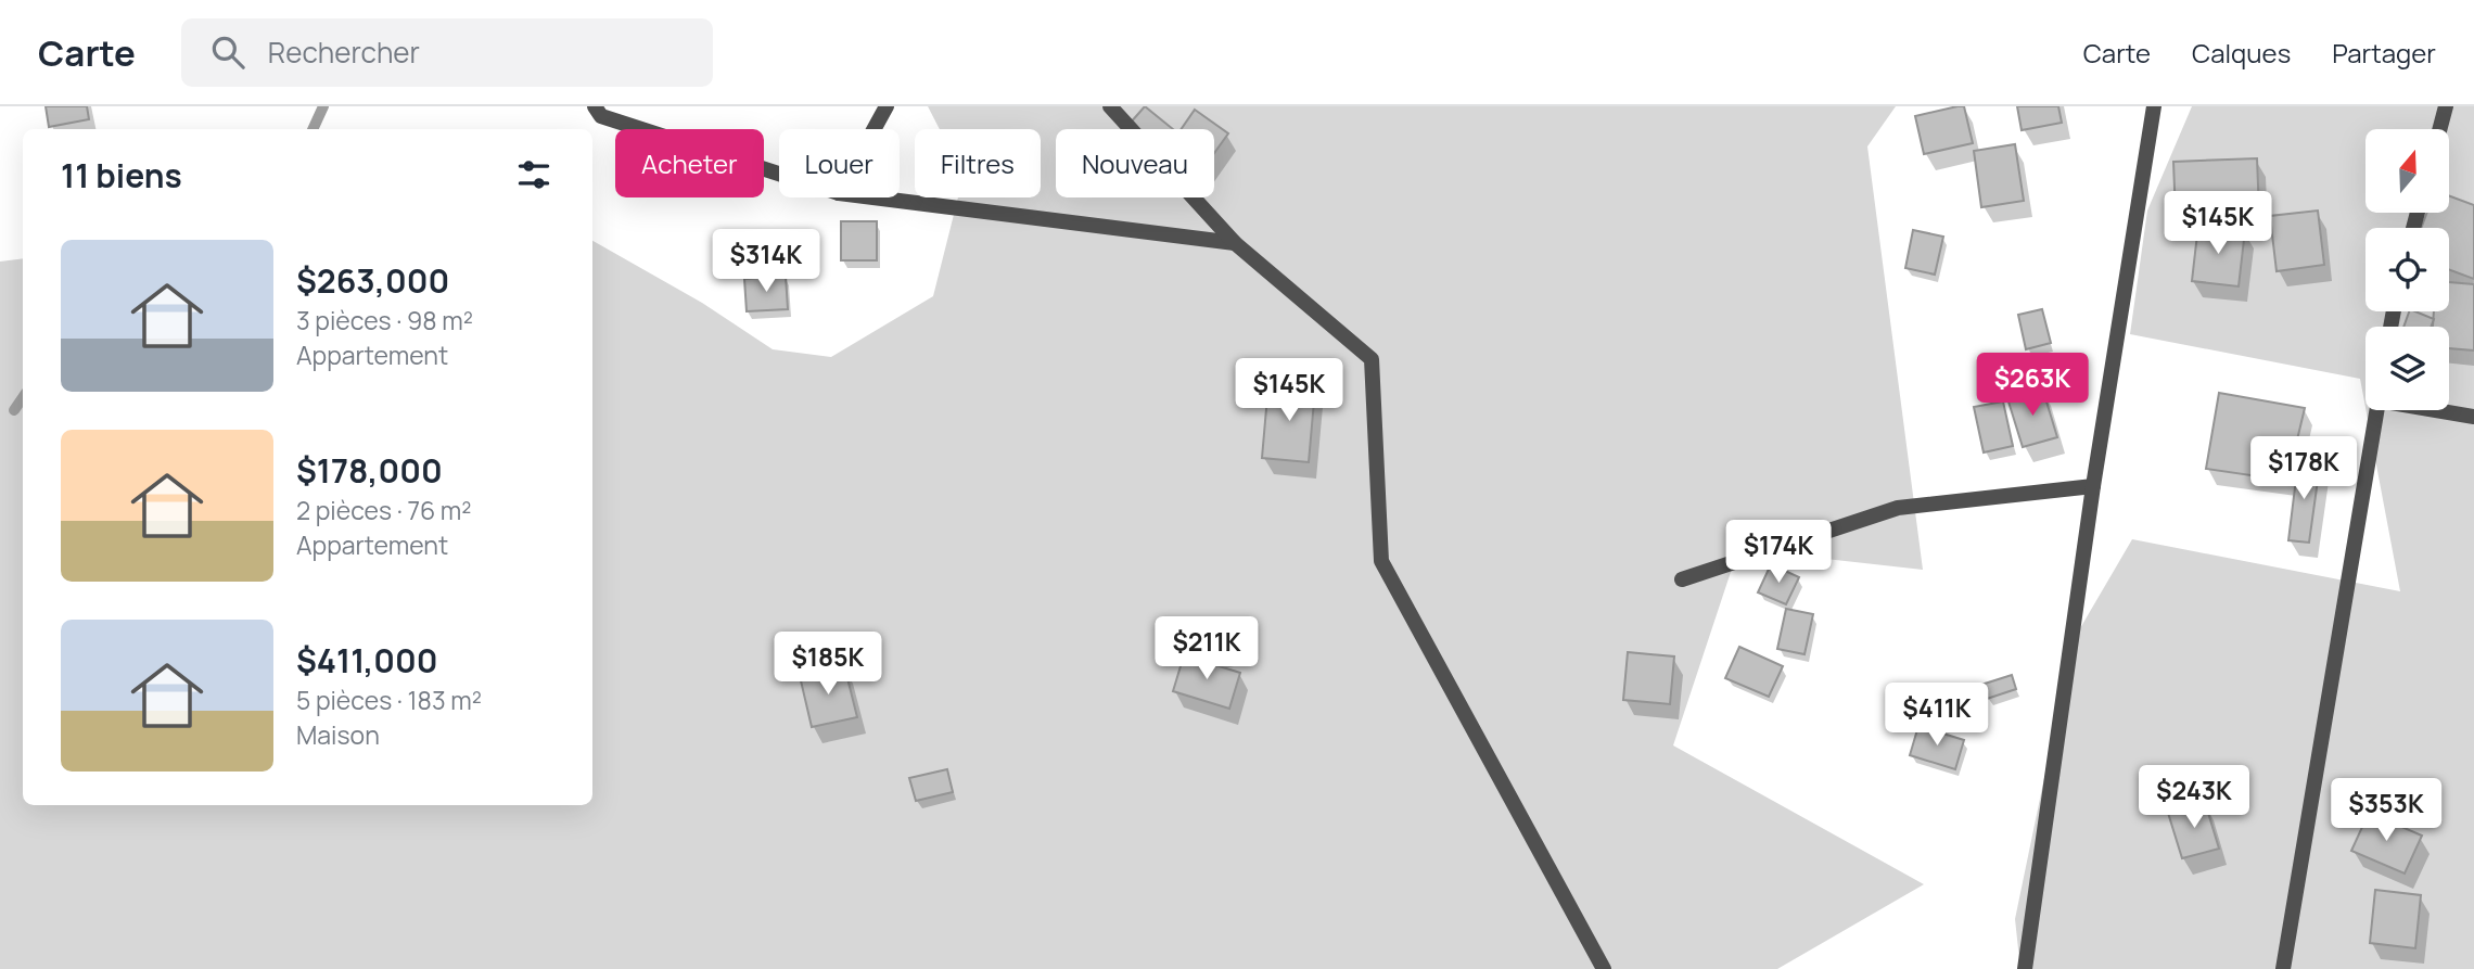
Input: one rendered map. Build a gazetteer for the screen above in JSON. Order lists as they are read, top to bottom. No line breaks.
{"north":"top","page":{"header":"Carte","search":"Rechercher","nav":["Carte","Calques","Partager"],"chip":["Acheter","Louer","Filtres","Nouveau"],"heading":"11 biens","price":["$145K","$314K","$263K","$145K","$178K","$174K","$211K","$185K","$411K","$243K","$353K"],"list":[{"name":"$263,000","note":"3 pièces · 98 m² · Appartement"},{"name":"$178,000","note":"2 pièces · 76 m² · Appartement"},{"name":"$411,000","note":"5 pièces · 183 m² · Maison"}]}}
